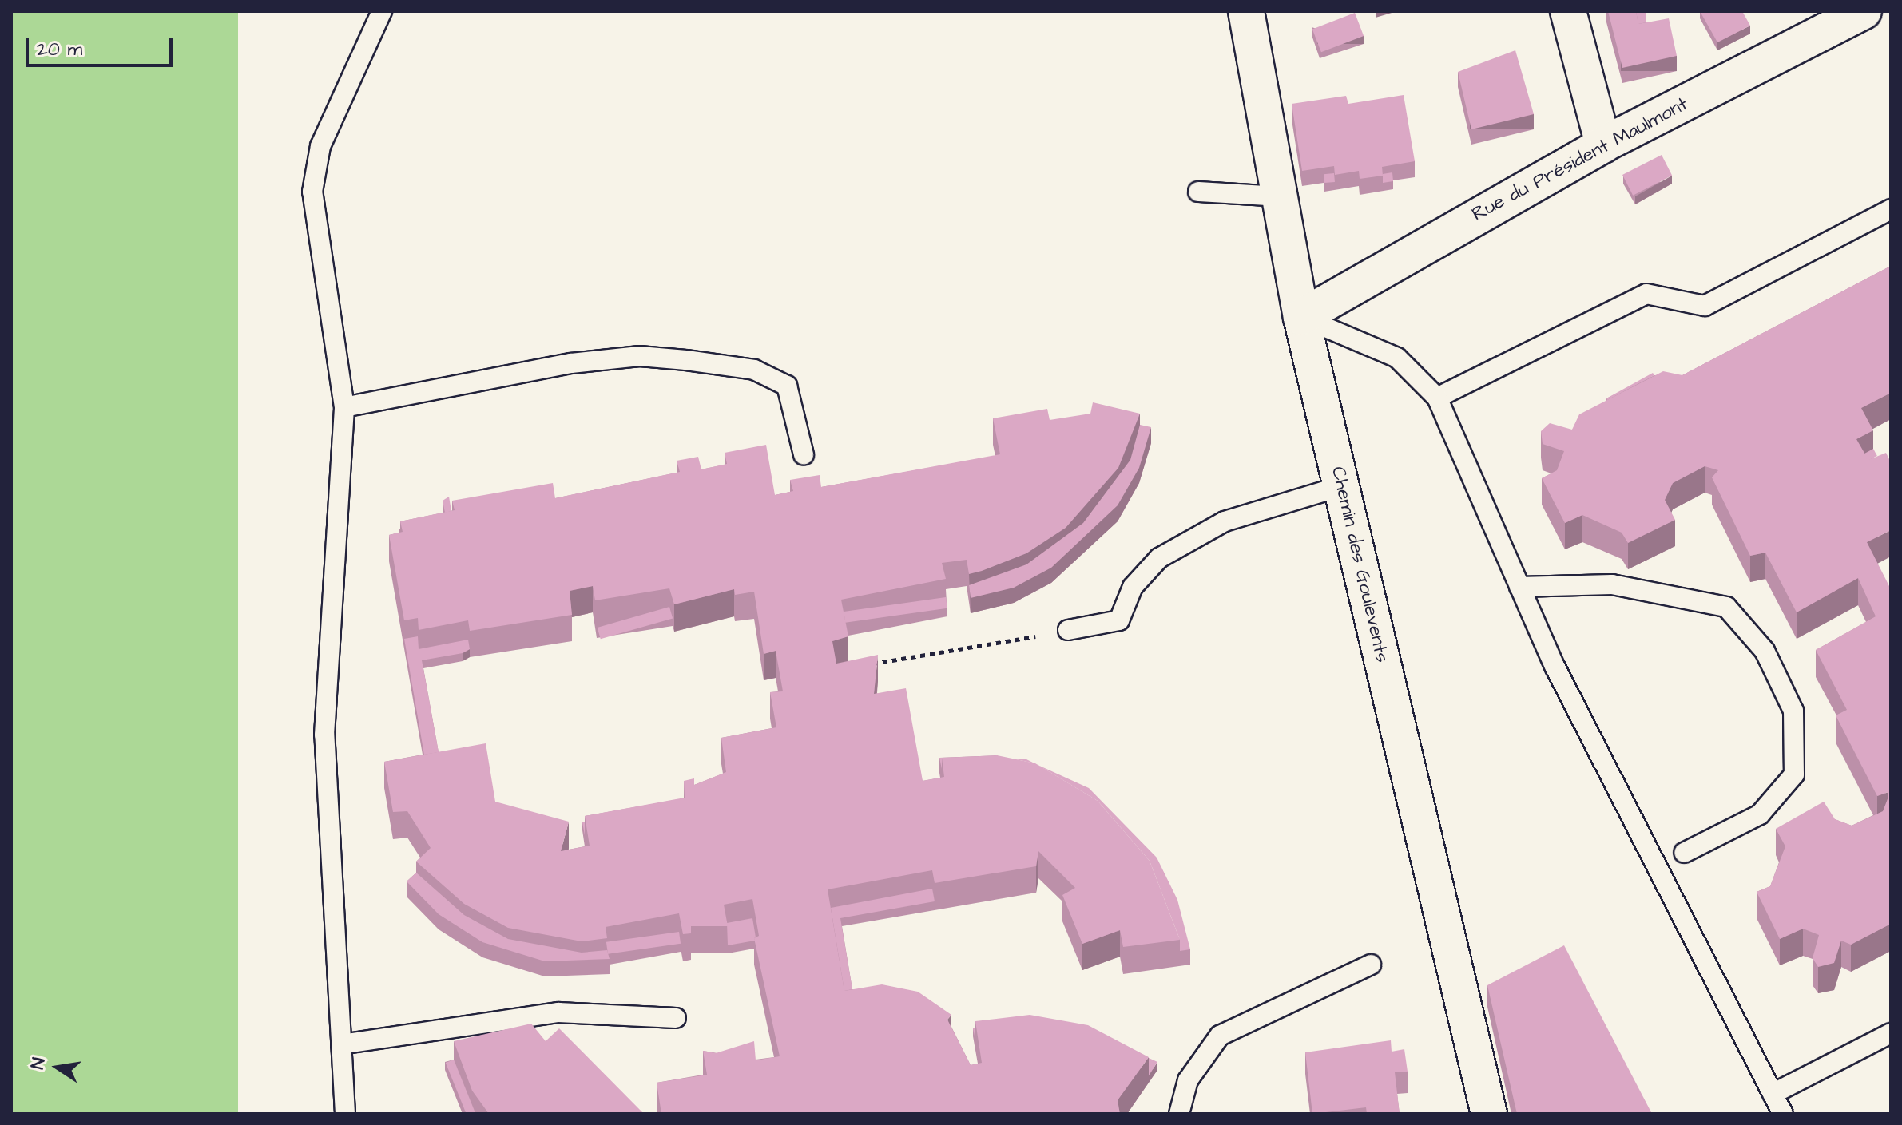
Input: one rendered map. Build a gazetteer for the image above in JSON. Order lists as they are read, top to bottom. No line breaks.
{"streets":{"street":["Rue du Président Maulmont","Chemin des Goulevents"]},"crossings":[["Rue du Président Maulmont","Chemin des Goulevents"]],"scale_bar":"20 m","north":"left"}
